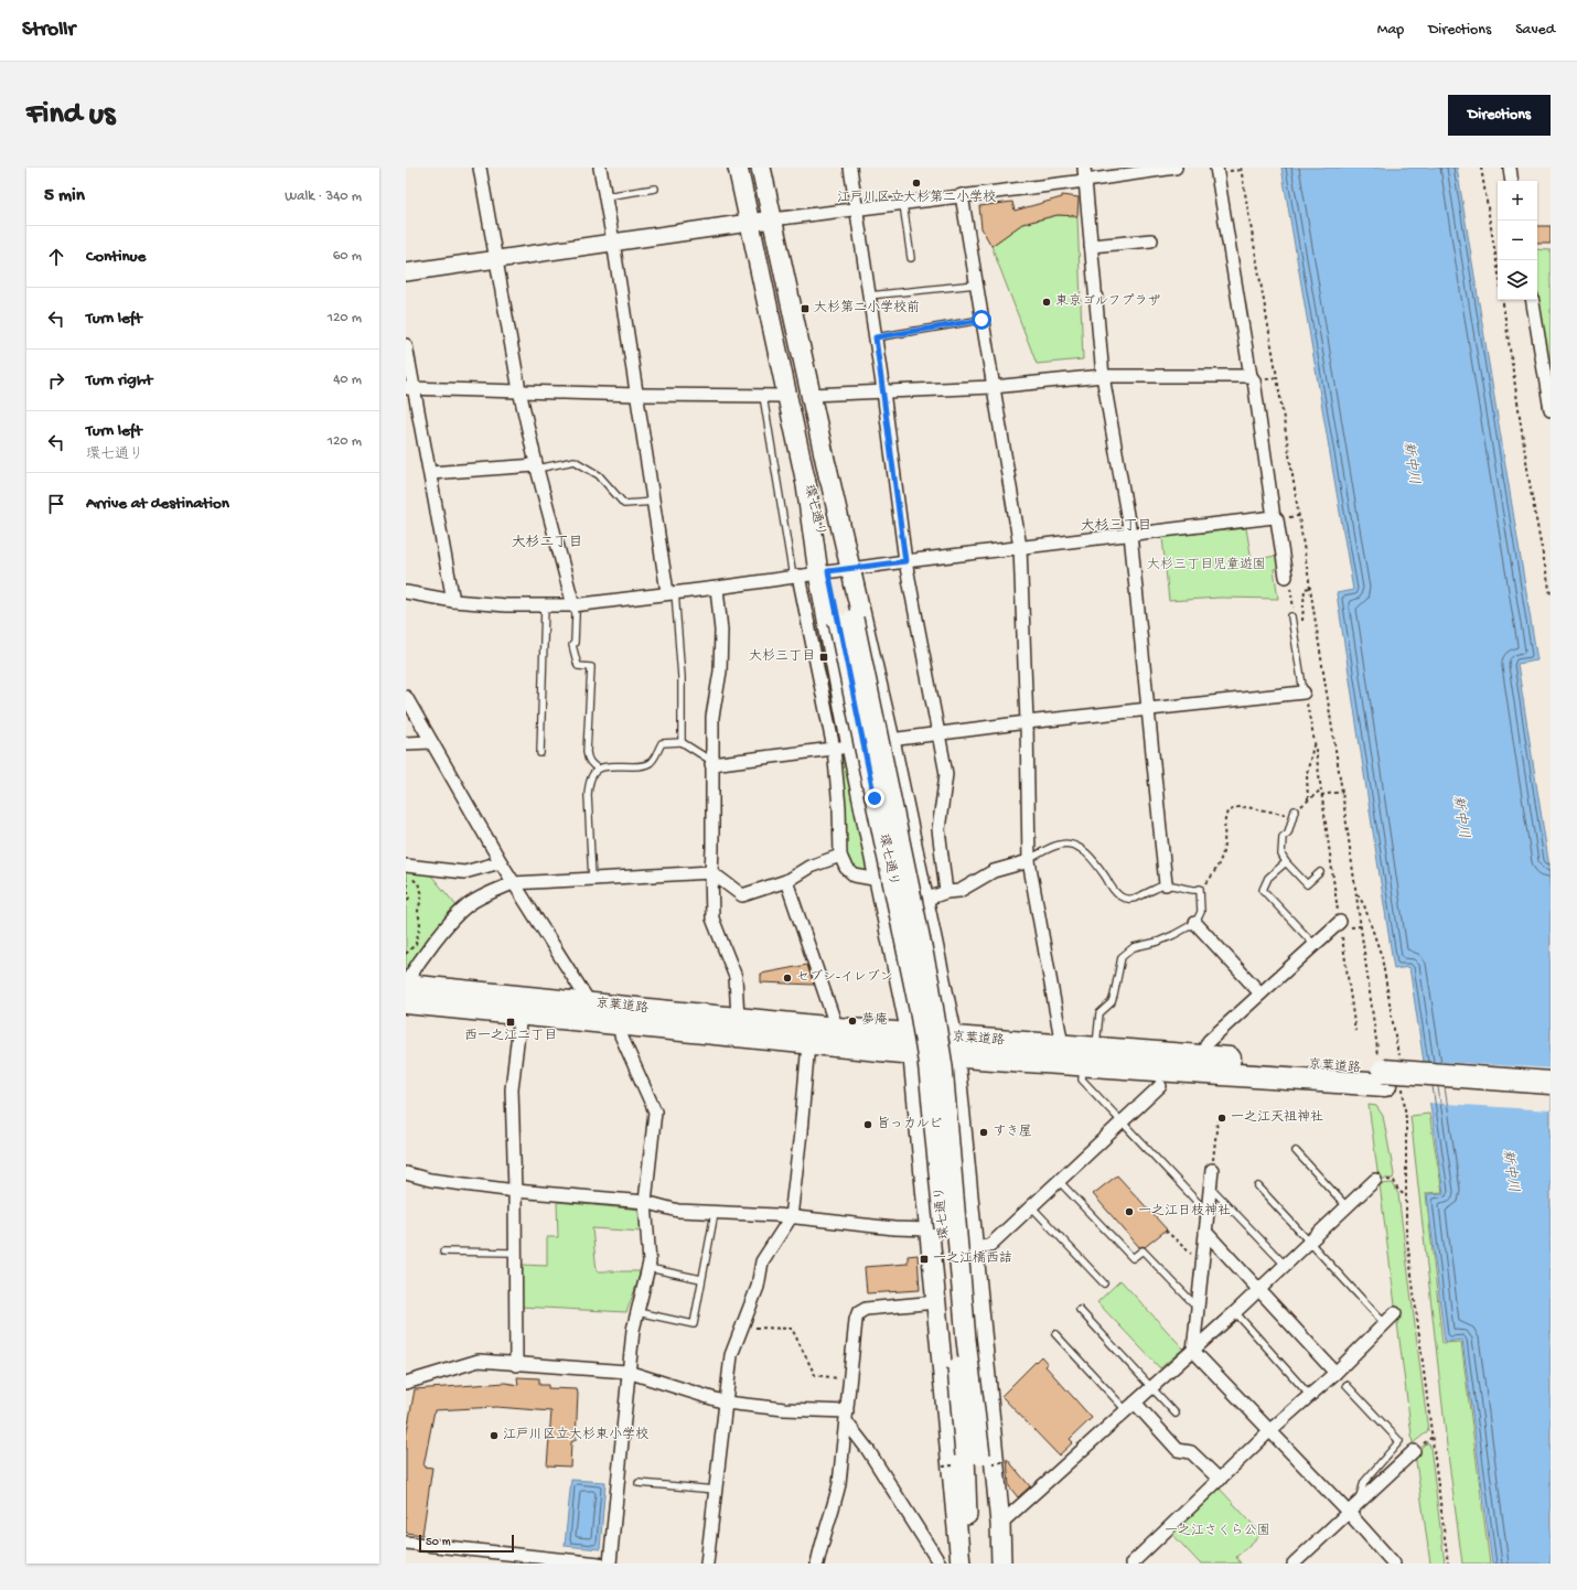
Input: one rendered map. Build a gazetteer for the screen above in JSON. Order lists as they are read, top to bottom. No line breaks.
{"streets":{"highway":["京葉道路"],"main road":["環七通り"]},"districts":["大杉三丁目","大杉二丁目"],"water":["新中川"],"parks":["大杉三丁目児童遊園","一之江さくら公園"],"places":{"other":["江戸川区立大杉第二小学校","東京ゴルフプラザ","セブン-イレブン","夢庵","一之江天祖神社","旨っカルビ","すき屋","一之江日枝神社","江戸川区立大杉東小学校"],"transit":["大杉第二小学校前","大杉三丁目","西一之江二丁目","一之江橋西詰"]},"scale_bar":"50 m","page":{"header":"Strollr","nav":["Map","Directions","Saved"],"buttons":"Directions","title":"Find us","heading":["5 min","Walk · 340 m"],"map_buttons":["+","−"],"list":[["Continue","60 m"],["Turn left","120 m"],["Turn right","40 m"],["Turn left","環七通り","120 m"],"Arrive at destination"],"scale":"50 m"}}
